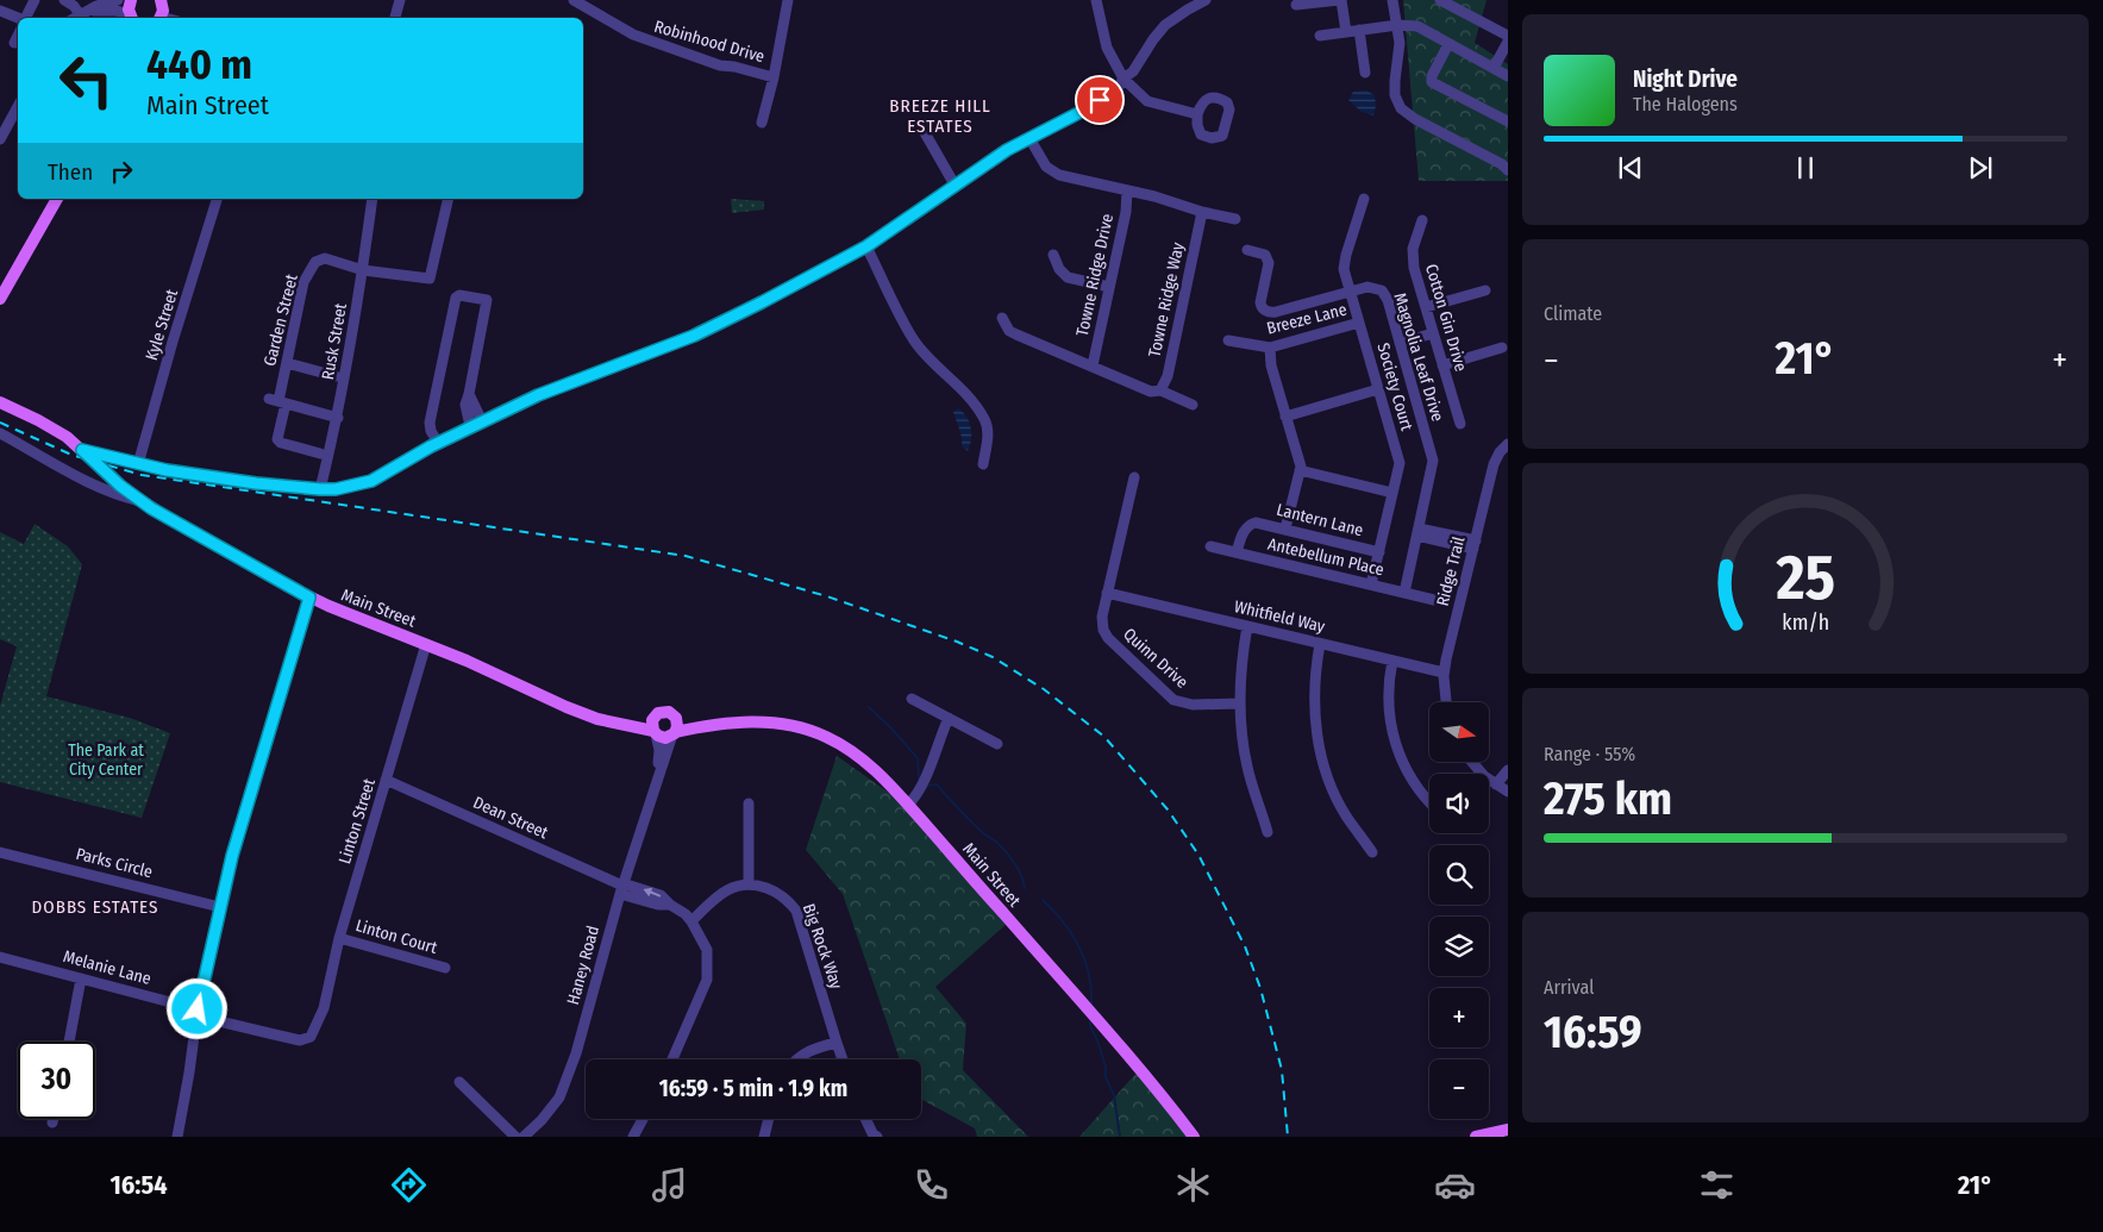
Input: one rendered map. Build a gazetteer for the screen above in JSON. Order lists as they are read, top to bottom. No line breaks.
{"streets":{"main road":["Main Street"],"street":["Robinhood Drive","Towne Ridge Drive","Towne Ridge Way","Cotton Gin Drive","Breeze Lane","Garden Street","Kyle Street","Rusk Street","Magnolia Leaf Drive","Society Court","Lantern Lane","Antebellum Place","Ridge Trail","Whitfield Way","Quinn Drive","Dean Street","Linton Street","Parks Circle","Linton Court","Big Rock Way","Haney Road","Melanie Lane"]},"crossings":[["Breeze Lane","Society Court"],["Garden Street","Rusk Street"],["Magnolia Leaf Drive","Society Court"],["Magnolia Leaf Drive","Antebellum Place"],["Society Court","Lantern Lane"],["Society Court","Antebellum Place"],["Lantern Lane","Antebellum Place"],["Ridge Trail","Whitfield Way"],["Main Street","Linton Street"],["Main Street","Haney Road"],["Whitfield Way","Quinn Drive"],["Dean Street","Linton Street"],["Dean Street","Haney Road"],["Linton Street","Linton Court"],["Linton Street","Melanie Lane"]],"districts":["BREEZE HILL ESTATES","DOBBS ESTATES"],"parks":["The Park at City Center"],"north":"right","page":{"turn":["440 m","Main Street"],"song":["Night Drive","The Halogens"],"then":"Then","tile":["Climate",["Range · 55%","275 km"],["Arrival","16:59"]],"heat":["−","21°","+"],"map_buttons":["+","−"],"limit":"30","trip":"16:59 · 5 min · 1.9 km","tabs":["16:54","21°"],"gauge":["25","km/h"]}}
